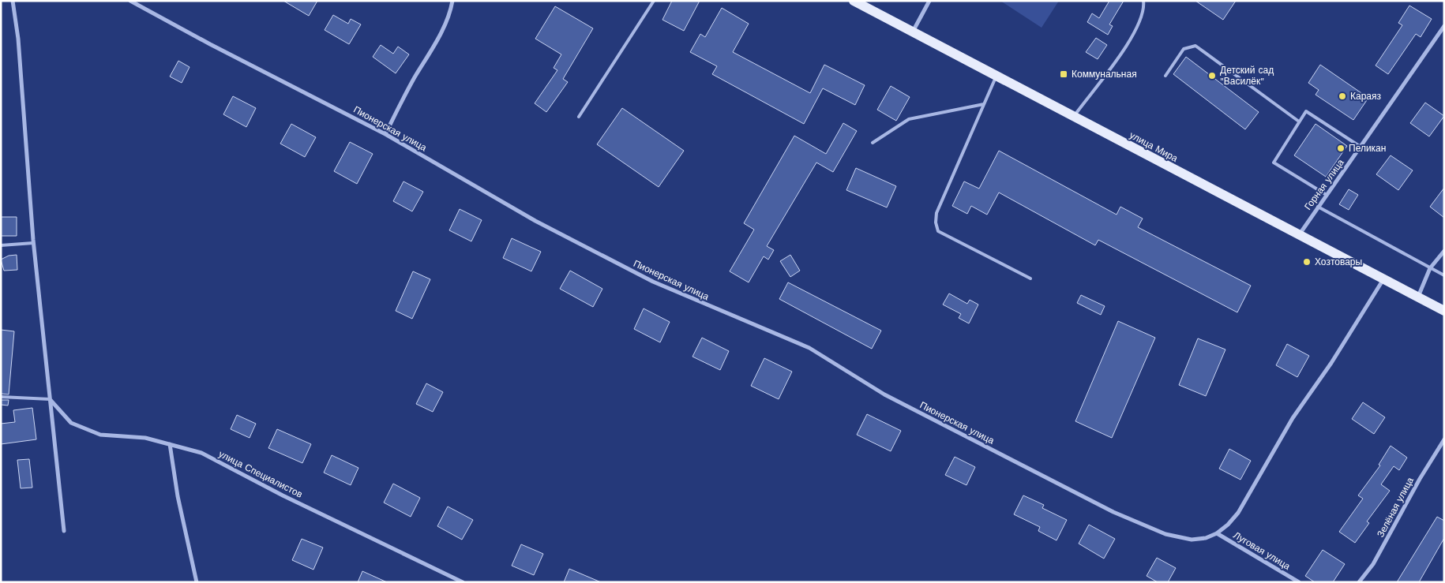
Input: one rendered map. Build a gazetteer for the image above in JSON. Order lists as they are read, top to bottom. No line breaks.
{"streets":{"main road":["улица Мира"],"street":["Пионерская улица","Горная улица","улица Специалистов","Зелёная улица","Луговая улица"]},"crossings":[["Пионерская улица","Луговая улица"],["улица Мира","Горная улица"]],"places":{"transit":["Коммунальная"],"other":["Детский сад \"Василёк\"","Караяз","Пеликан","Хозтовары"]}}
